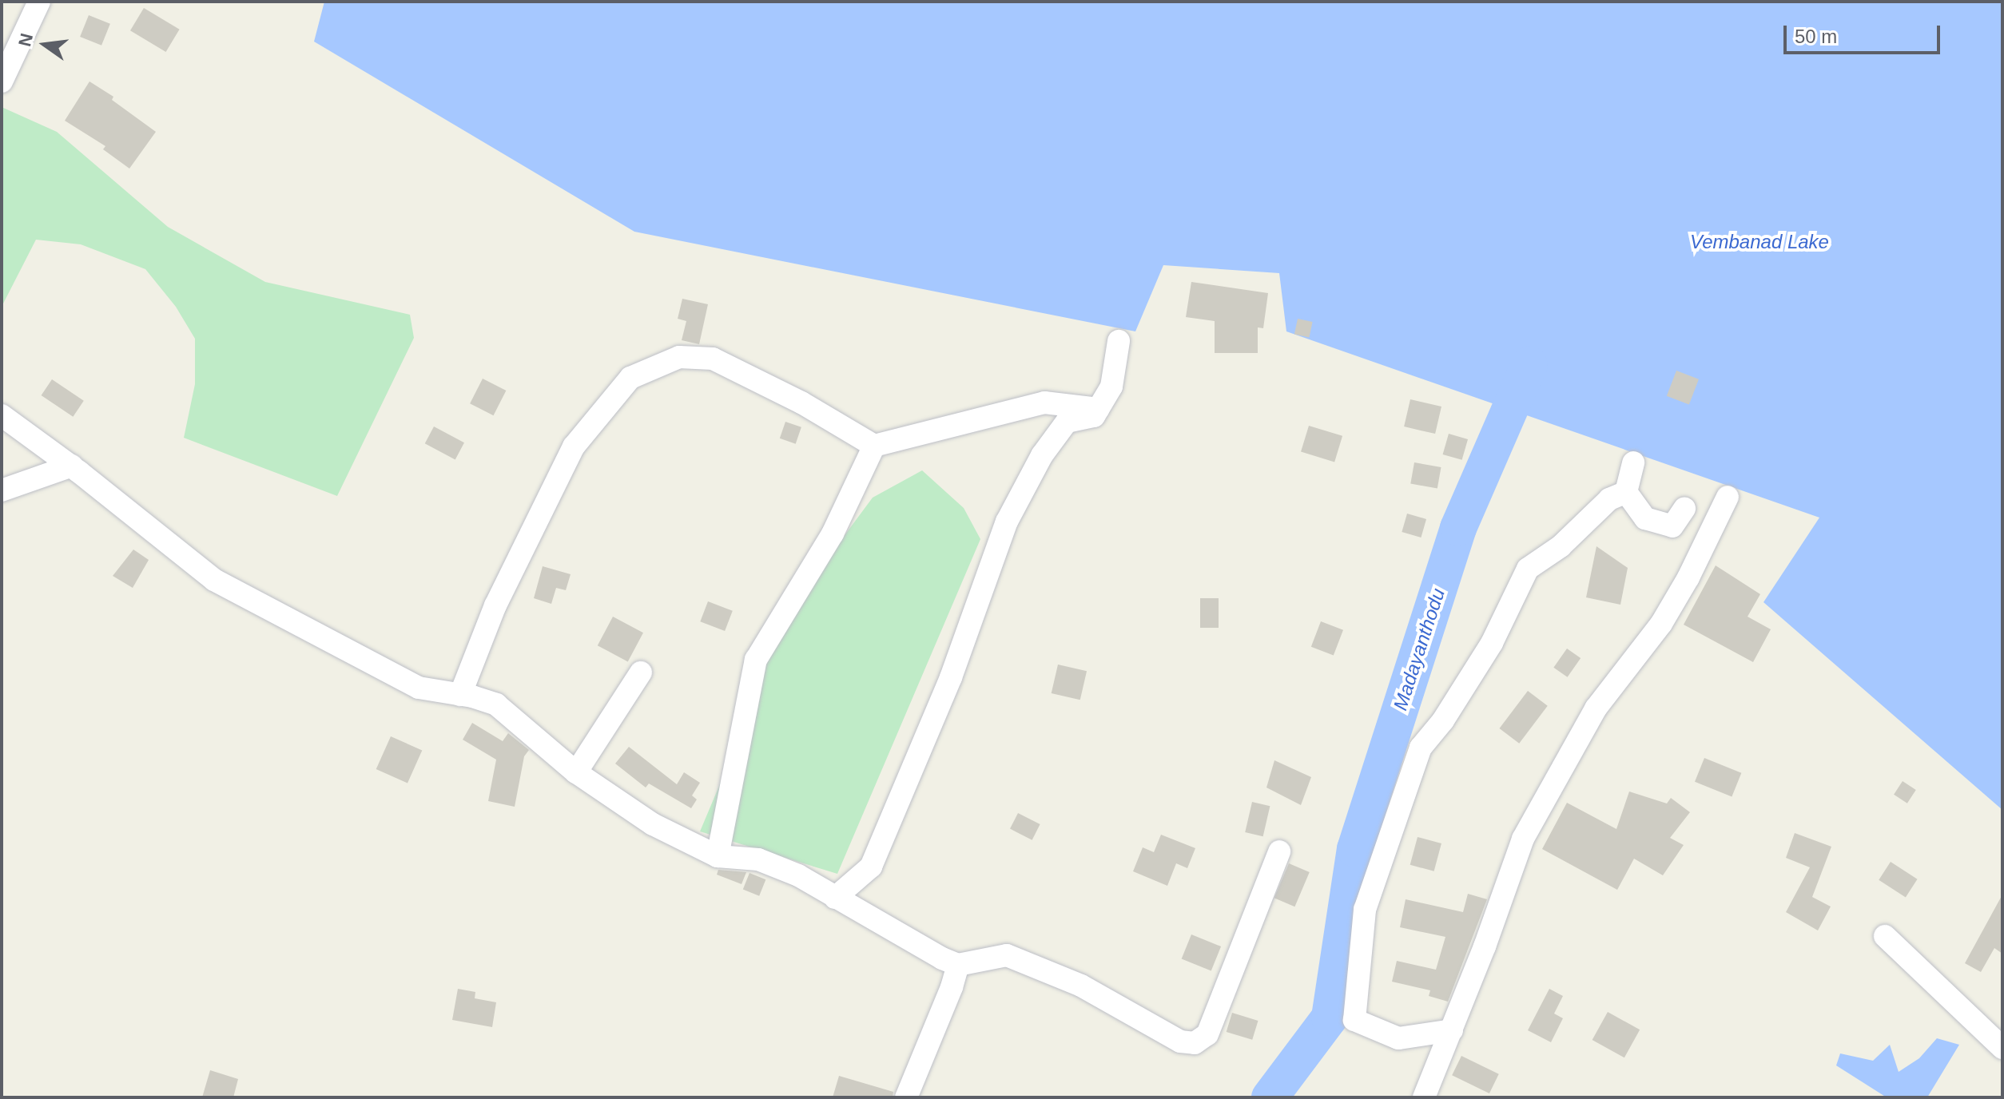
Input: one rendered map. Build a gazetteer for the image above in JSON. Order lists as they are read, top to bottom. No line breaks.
{"water":["Vembanad Lake","Madayanthodu"],"scale_bar":"50 m","north":"left"}
